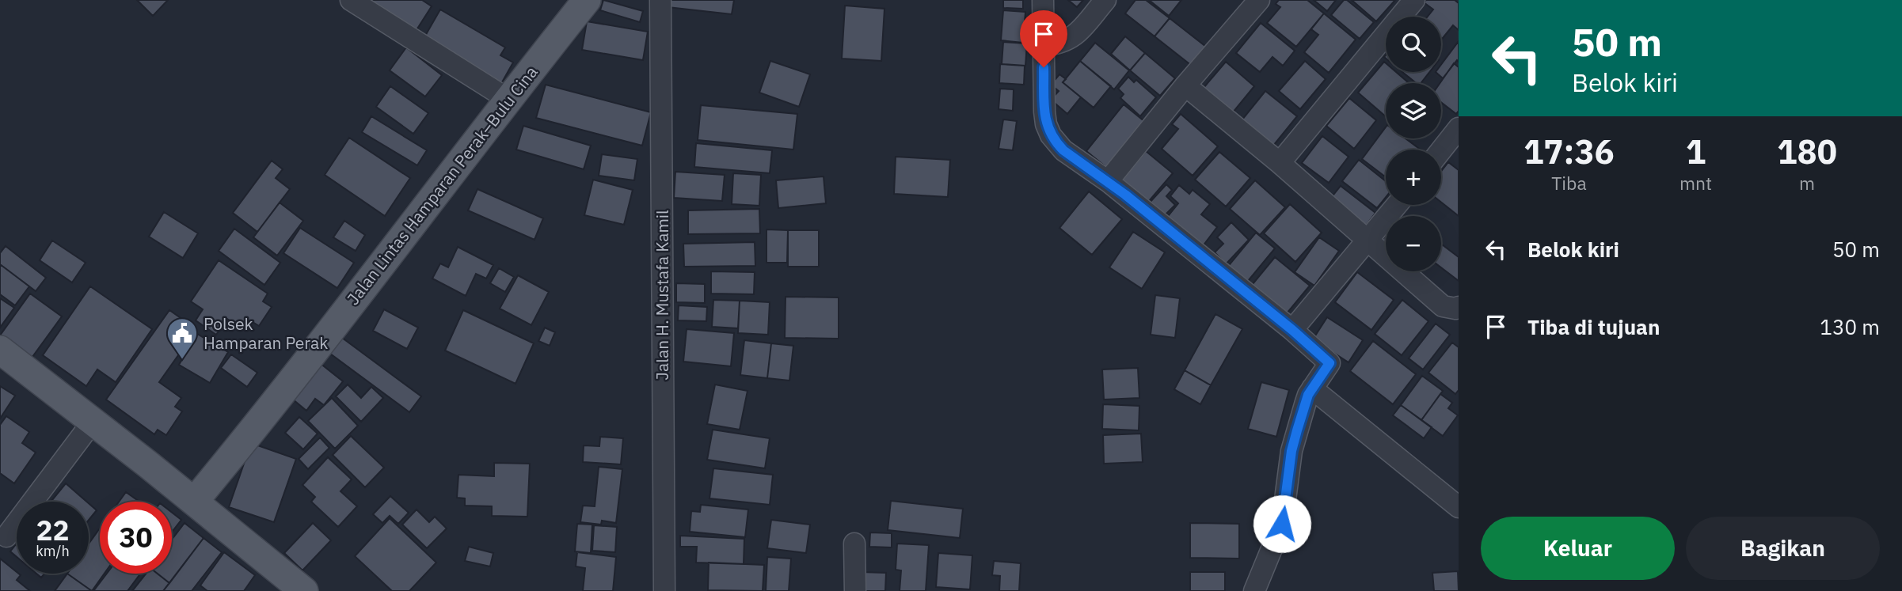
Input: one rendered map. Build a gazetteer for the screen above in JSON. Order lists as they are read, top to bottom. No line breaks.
{"streets":{"main road":["Jalan Lintas Hamparan Perak–Bulu Cina"],"street":["Jalan H. Mustafa Kamil"]},"places":{"public building":["Polsek Hamparan Perak"]},"page":{"turn":["50 m","Belok kiri"],"map_buttons":["+","−"],"eta":["17:36","Tiba","1","mnt","180","m"],"list":[{"name":"Belok kiri","value":"50 m"},{"name":"Tiba di tujuan","value":"130 m"}],"speed":"22 km/h","limit":"30","buttons":["Keluar","Bagikan"]}}
